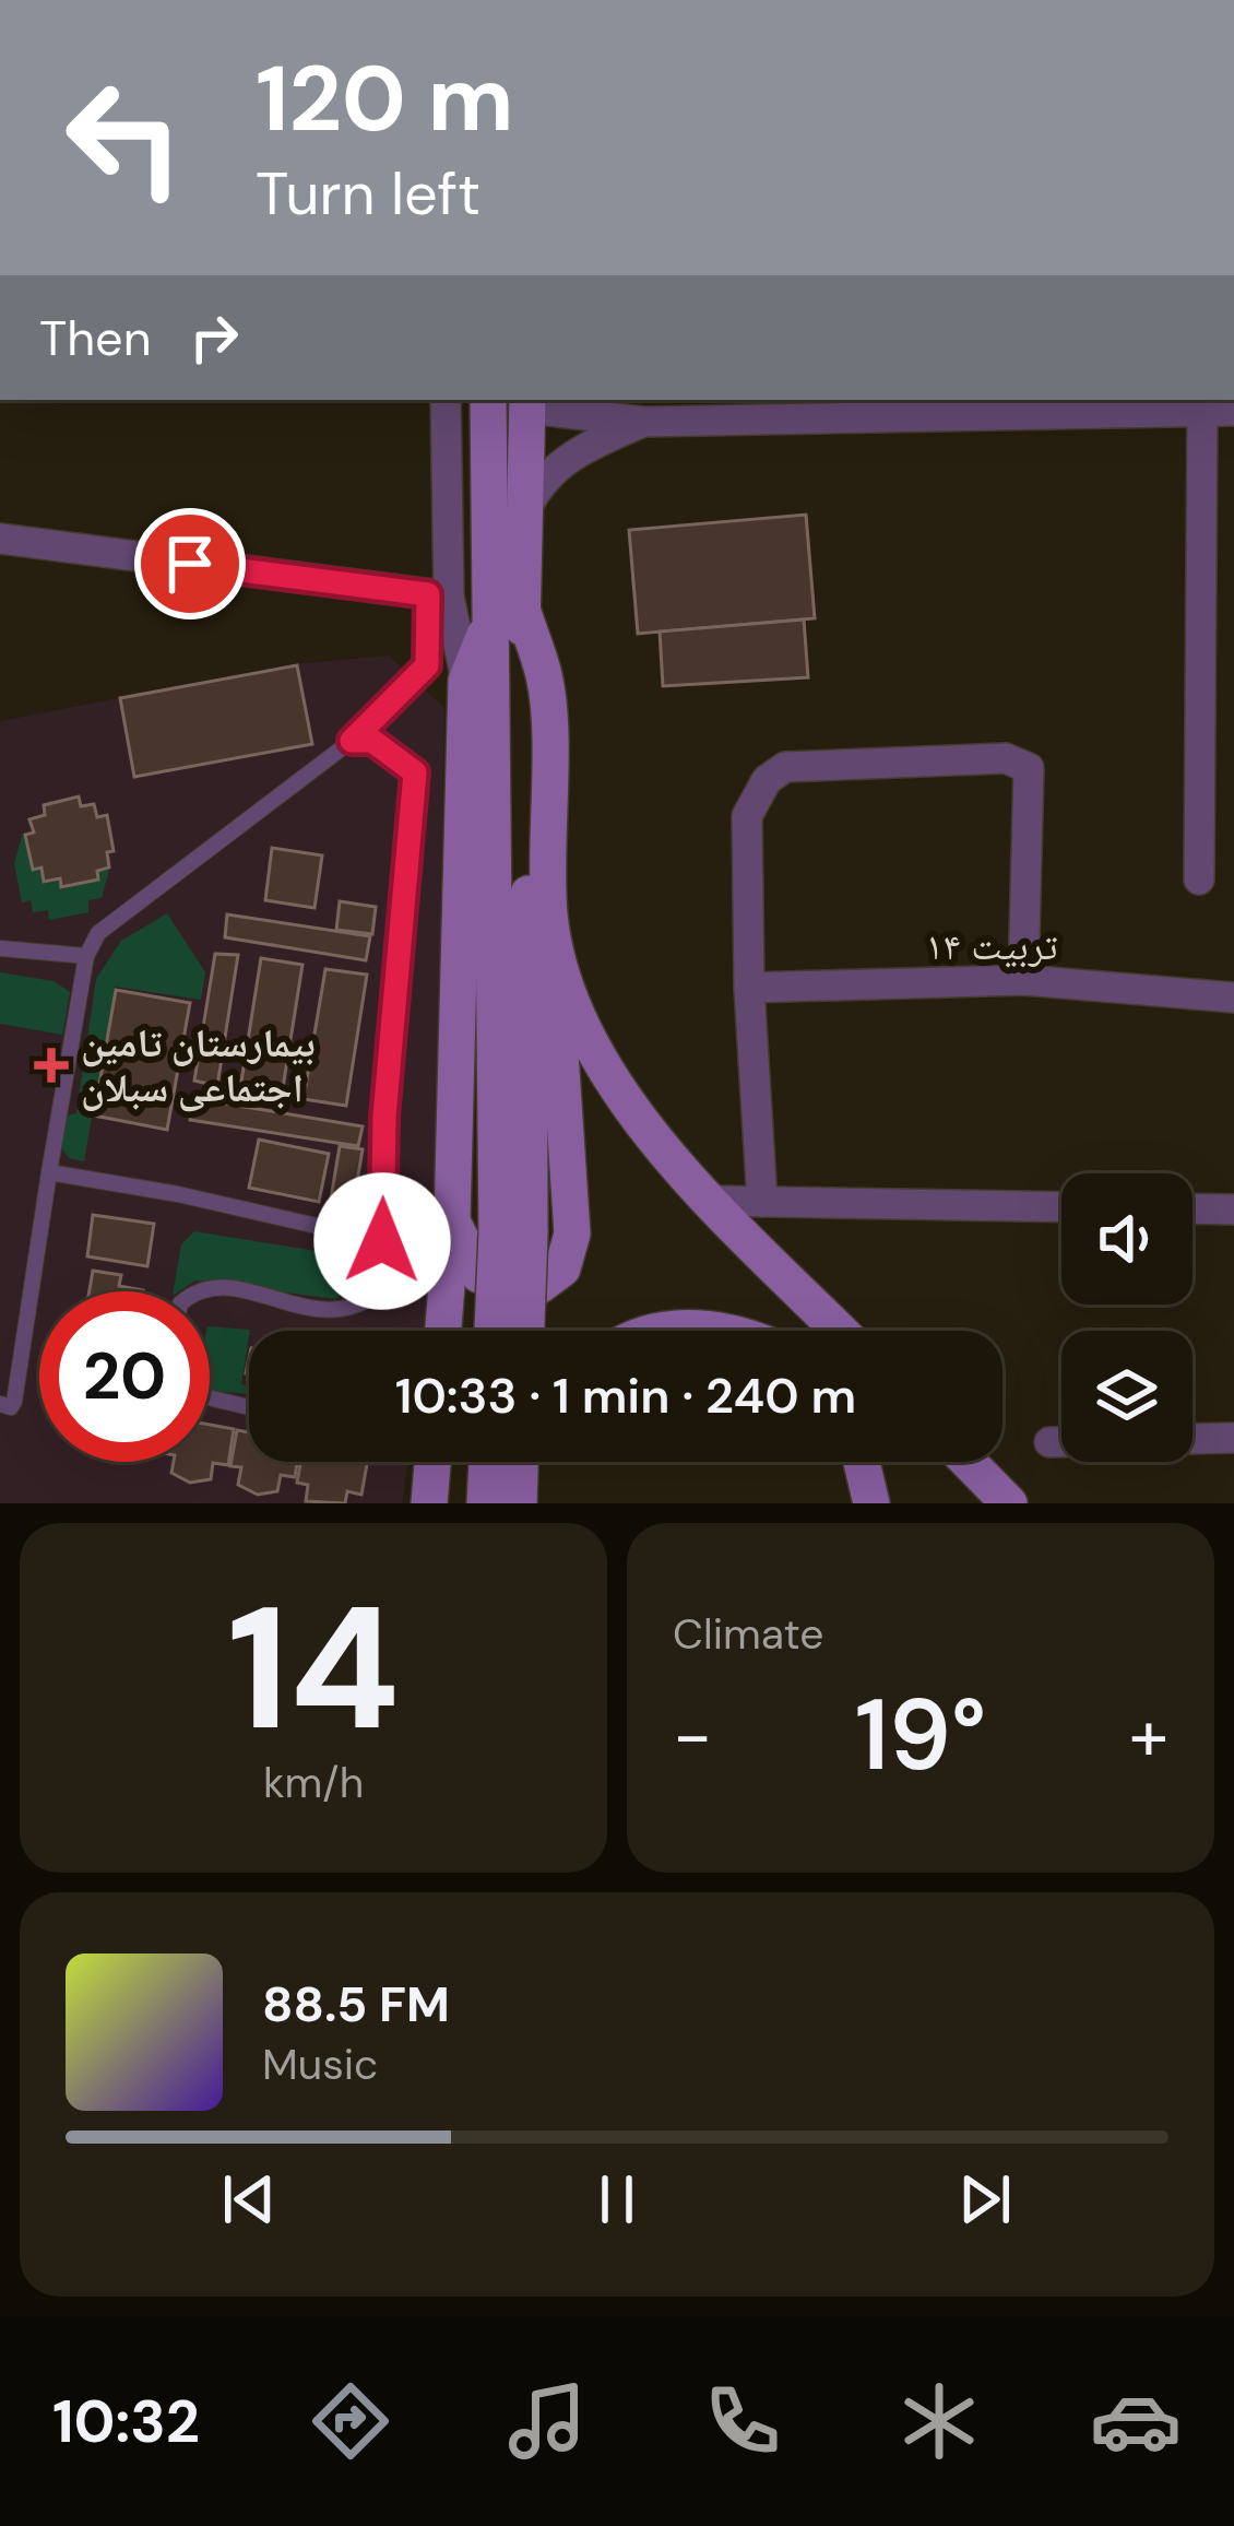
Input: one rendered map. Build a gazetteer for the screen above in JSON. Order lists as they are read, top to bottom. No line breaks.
{"streets":{"street":["تربیت ۱۴"]},"places":{"health":["بیمارستان تامین اجتماعی سبلان"]},"page":{"turn":["120 m","Turn left"],"then":"Then","limit":"20","trip":"10:33 · 1 min · 240 m","tile":[["14","km/h"],"Climate"],"heat":["−","19°","+"],"song":["88.5 FM","Music"],"tabs":"10:32"}}
